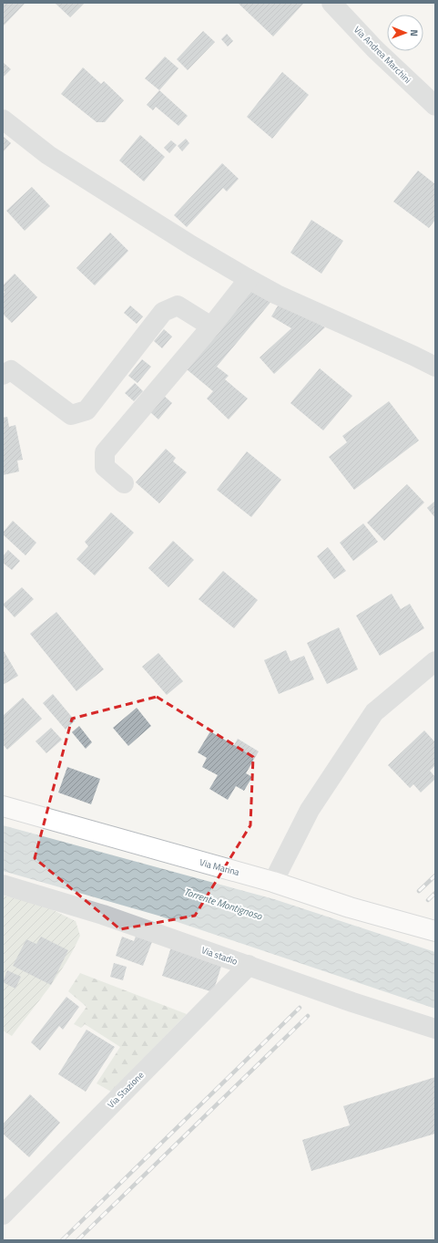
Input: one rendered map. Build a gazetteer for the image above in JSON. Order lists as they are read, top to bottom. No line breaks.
{"streets":{"main road":["Via Marina"],"street":["Via Andrea Marchini","Via stadio","Via Stazione"]},"crossings":[["Via stadio","Via Stazione"]],"water":["Torrente Montignoso"],"north":"right"}
